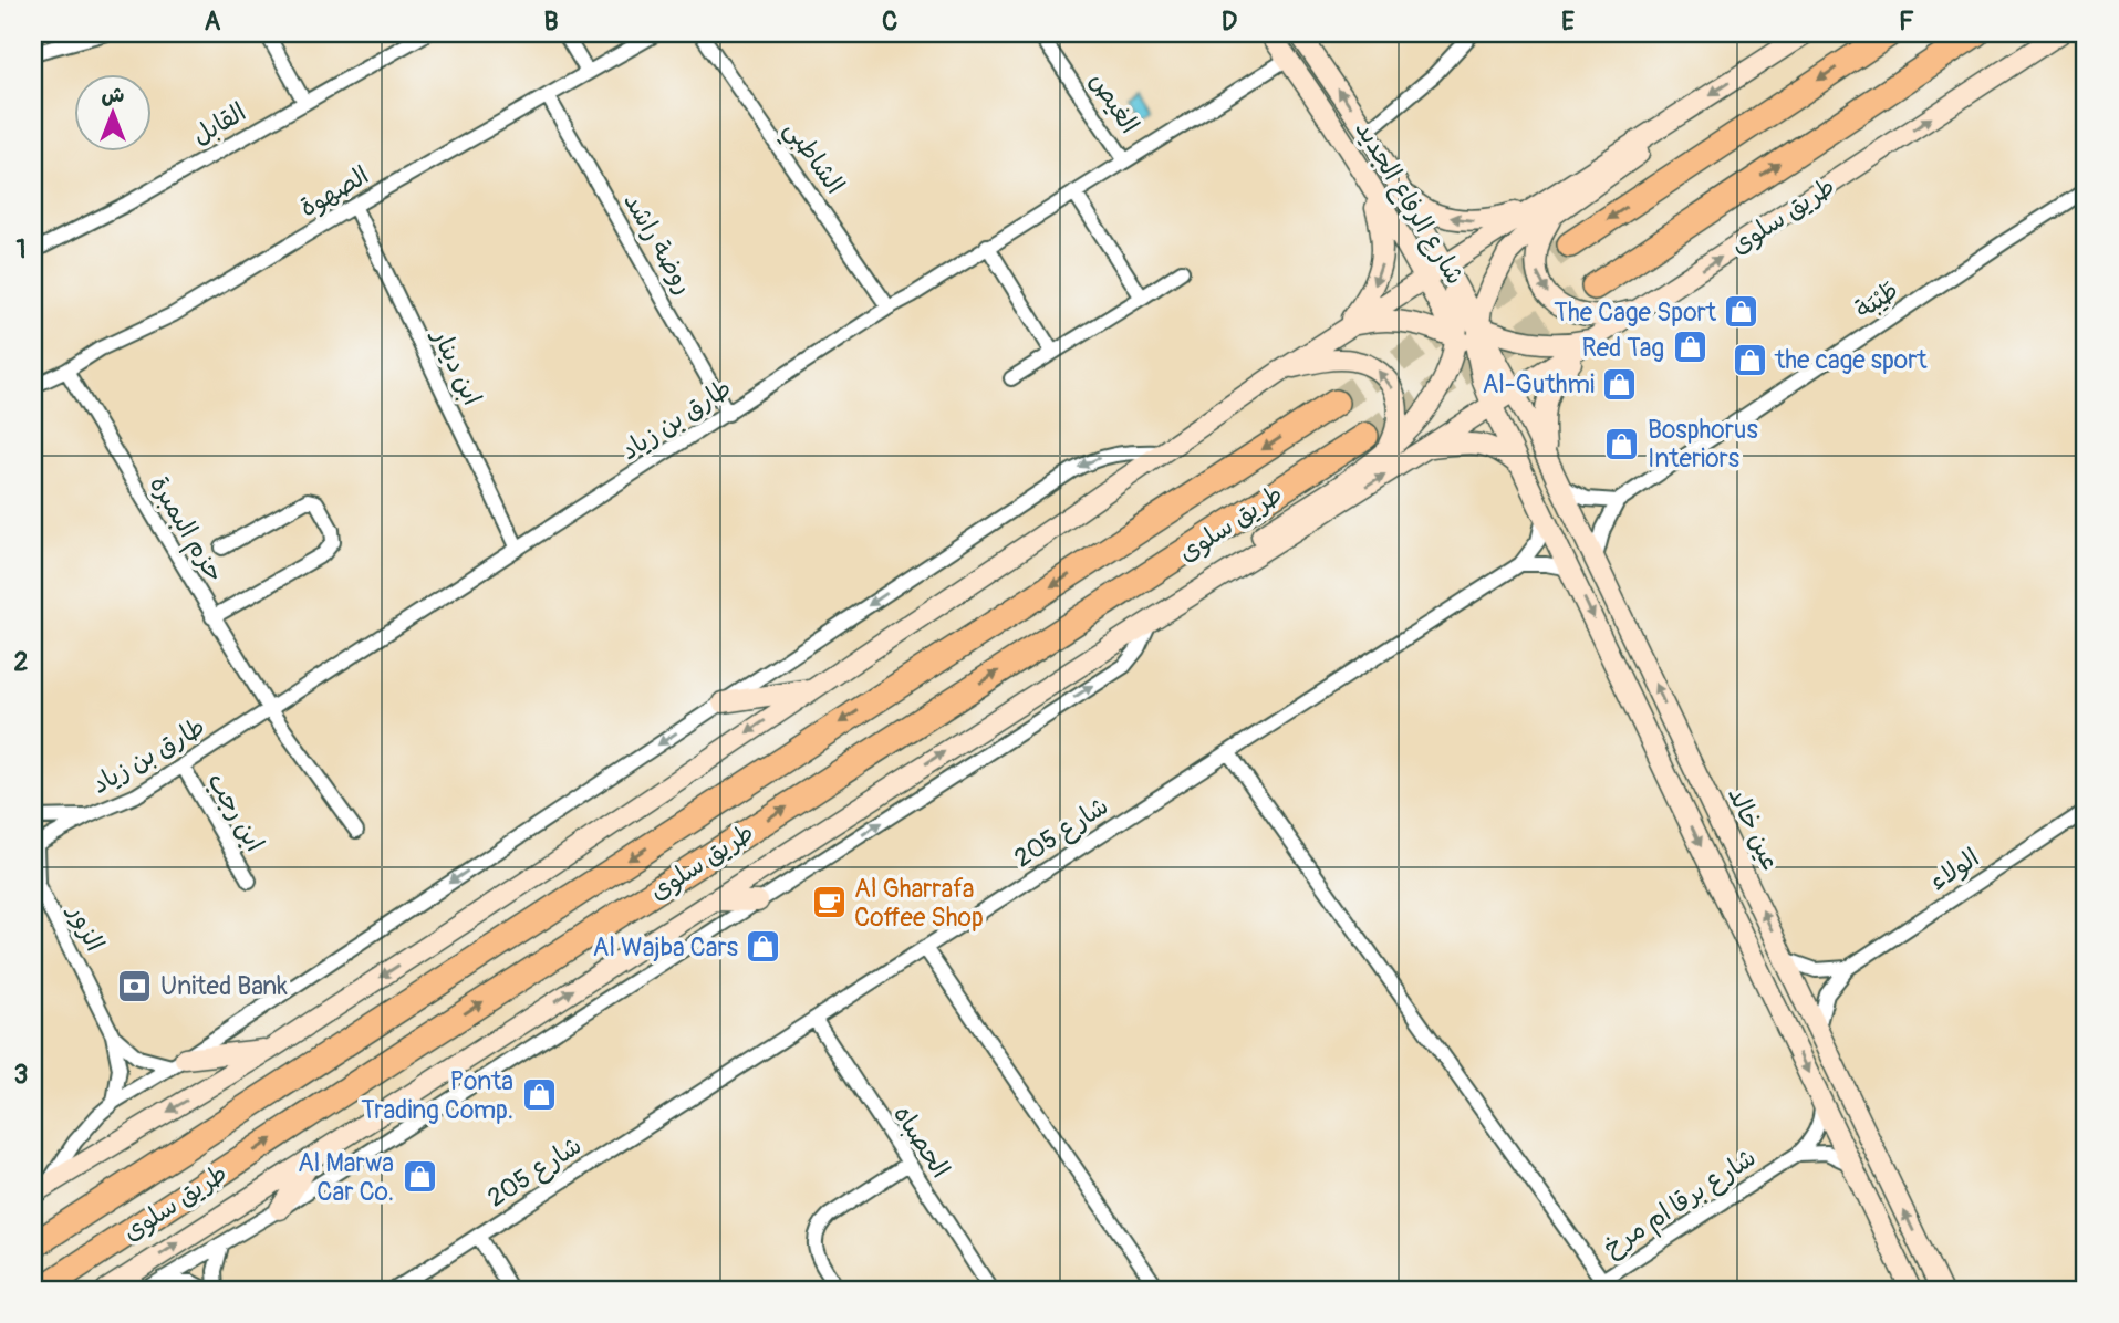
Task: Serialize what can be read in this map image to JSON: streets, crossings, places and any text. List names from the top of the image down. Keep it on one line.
{"streets":{"highway":["طريق سلوى"],"main road":["شارع الرفاع الجديد","عين خالد"],"street":["الغيص","القابل","الشاطبي","الصهوة","روضة راشد","طَيْبَة","ابن دينار","طارق بن زياد","حزم البمبرة","ابن رجب","شارع 205","الولاء","الزور","الحصباه","شارع برقا ام مرخ"]},"crossings":[["الغيص","طارق بن زياد"],["الشاطبي","طارق بن زياد"],["الصهوة","روضة راشد"],["الصهوة","ابن دينار"],["الصهوة","حزم البمبرة"],["شارع الرفاع الجديد","طريق سلوى"],["شارع الرفاع الجديد","طارق بن زياد"],["شارع الرفاع الجديد","عين خالد"],["طريق سلوى","عين خالد"],["روضة راشد","طارق بن زياد"],["ابن دينار","طارق بن زياد"],["طارق بن زياد","حزم البمبرة"],["طارق بن زياد","ابن رجب"],["طارق بن زياد","الزور"],["عين خالد","الولاء"],["شارع 205","الحصباه"]],"places":{"shop":["The Cage Sport","Red Tag","the cage sport","Al-Guthmi","Bosphorus Interiors","Al Wajba Cars","Ponta Trading Comp.","Al Marwa Car Co."],"cafe":["Al Gharrafa Coffee Shop"],"bank":["United Bank"]},"north":"top","grid":{"columns":["A","B","C","D","E","F"],"rows":["1","2","3"]}}
